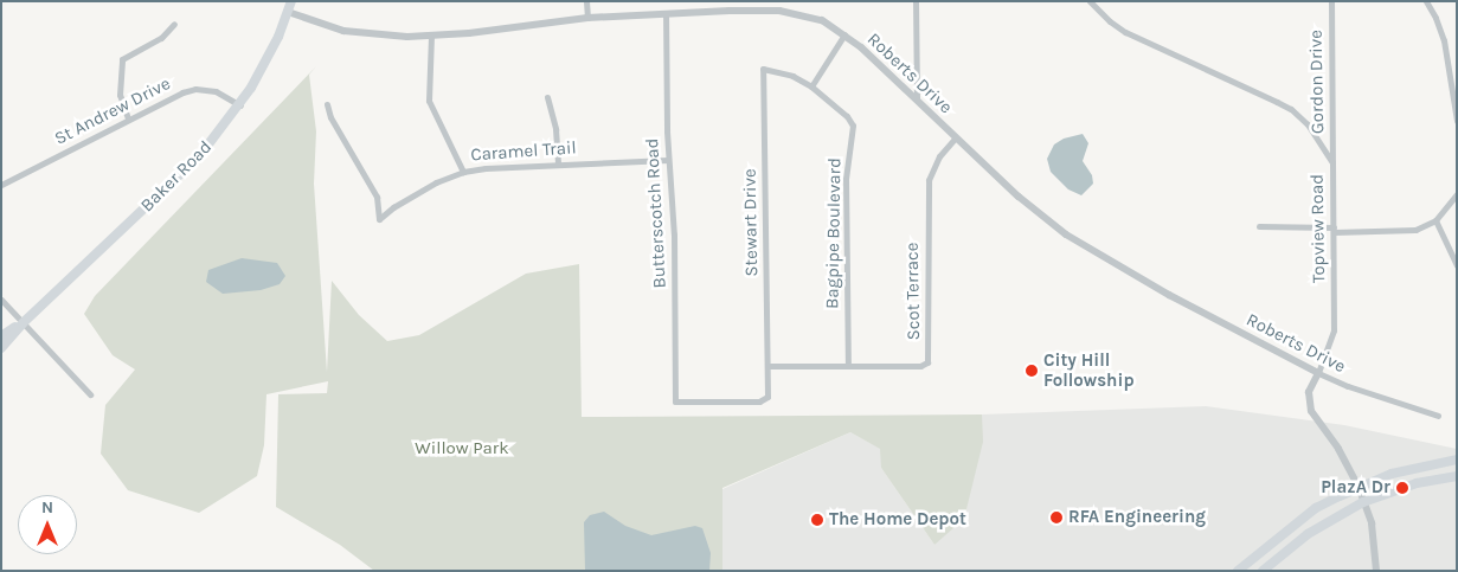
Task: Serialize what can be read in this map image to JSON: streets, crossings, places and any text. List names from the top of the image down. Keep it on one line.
{"streets":{"main road":["Baker Road"],"street":["Roberts Drive","Gordon Drive","St Andrew Drive","Caramel Trail","Butterscotch Road","Stewart Drive","Topview Road","Bagpipe Boulevard","Scot Terrace"]},"crossings":[["Roberts Drive","Baker Road"],["Roberts Drive","Butterscotch Road"],["Roberts Drive","Topview Road"],["Roberts Drive","Scot Terrace"],["Gordon Drive","Topview Road"],["St Andrew Drive","Baker Road"],["Caramel Trail","Butterscotch Road"],["Butterscotch Road","Stewart Drive"],["Stewart Drive","Bagpipe Boulevard"],["Stewart Drive","Scot Terrace"],["Bagpipe Boulevard","Scot Terrace"]],"parks":["Willow Park"],"places":["City Hill Followship","PlazA Dr","RFA Engineering","The Home Depot"],"north":"top"}
